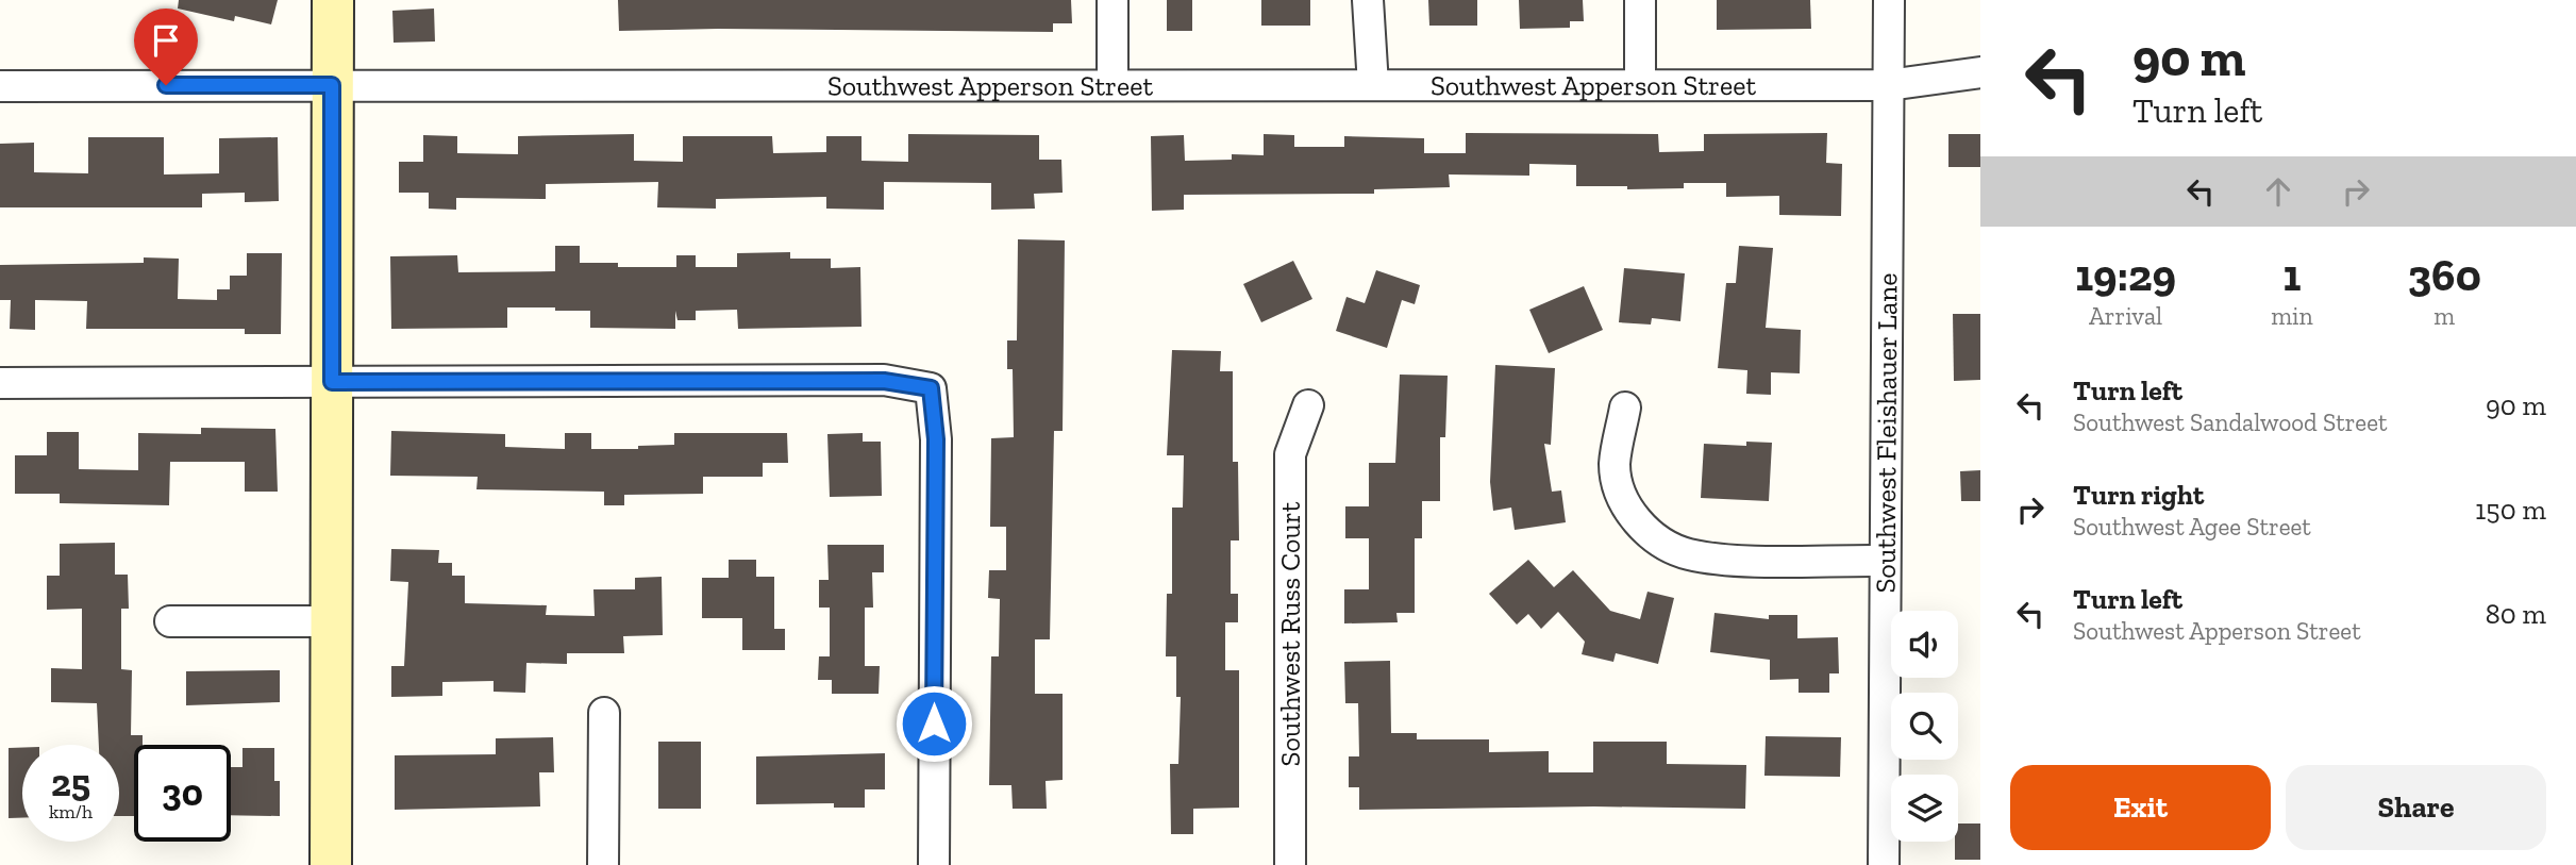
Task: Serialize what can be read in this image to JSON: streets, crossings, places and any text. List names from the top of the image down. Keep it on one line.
{"streets":{"street":["Southwest Apperson Street","Southwest Fleishauer Lane","Southwest Russ Court"]},"crossings":[["Southwest Apperson Street","Southwest Fleishauer Lane"]],"page":{"turn":["90 m","Turn left"],"eta":["19:29","Arrival","1","min","360","m"],"list":[{"name":"Turn left","note":"Southwest Sandalwood Street","value":"90 m"},{"name":"Turn right","note":"Southwest Agee Street","value":"150 m"},{"name":"Turn left","note":"Southwest Apperson Street","value":"80 m"}],"speed":"25 km/h","limit":"30","buttons":["Exit","Share"]}}
